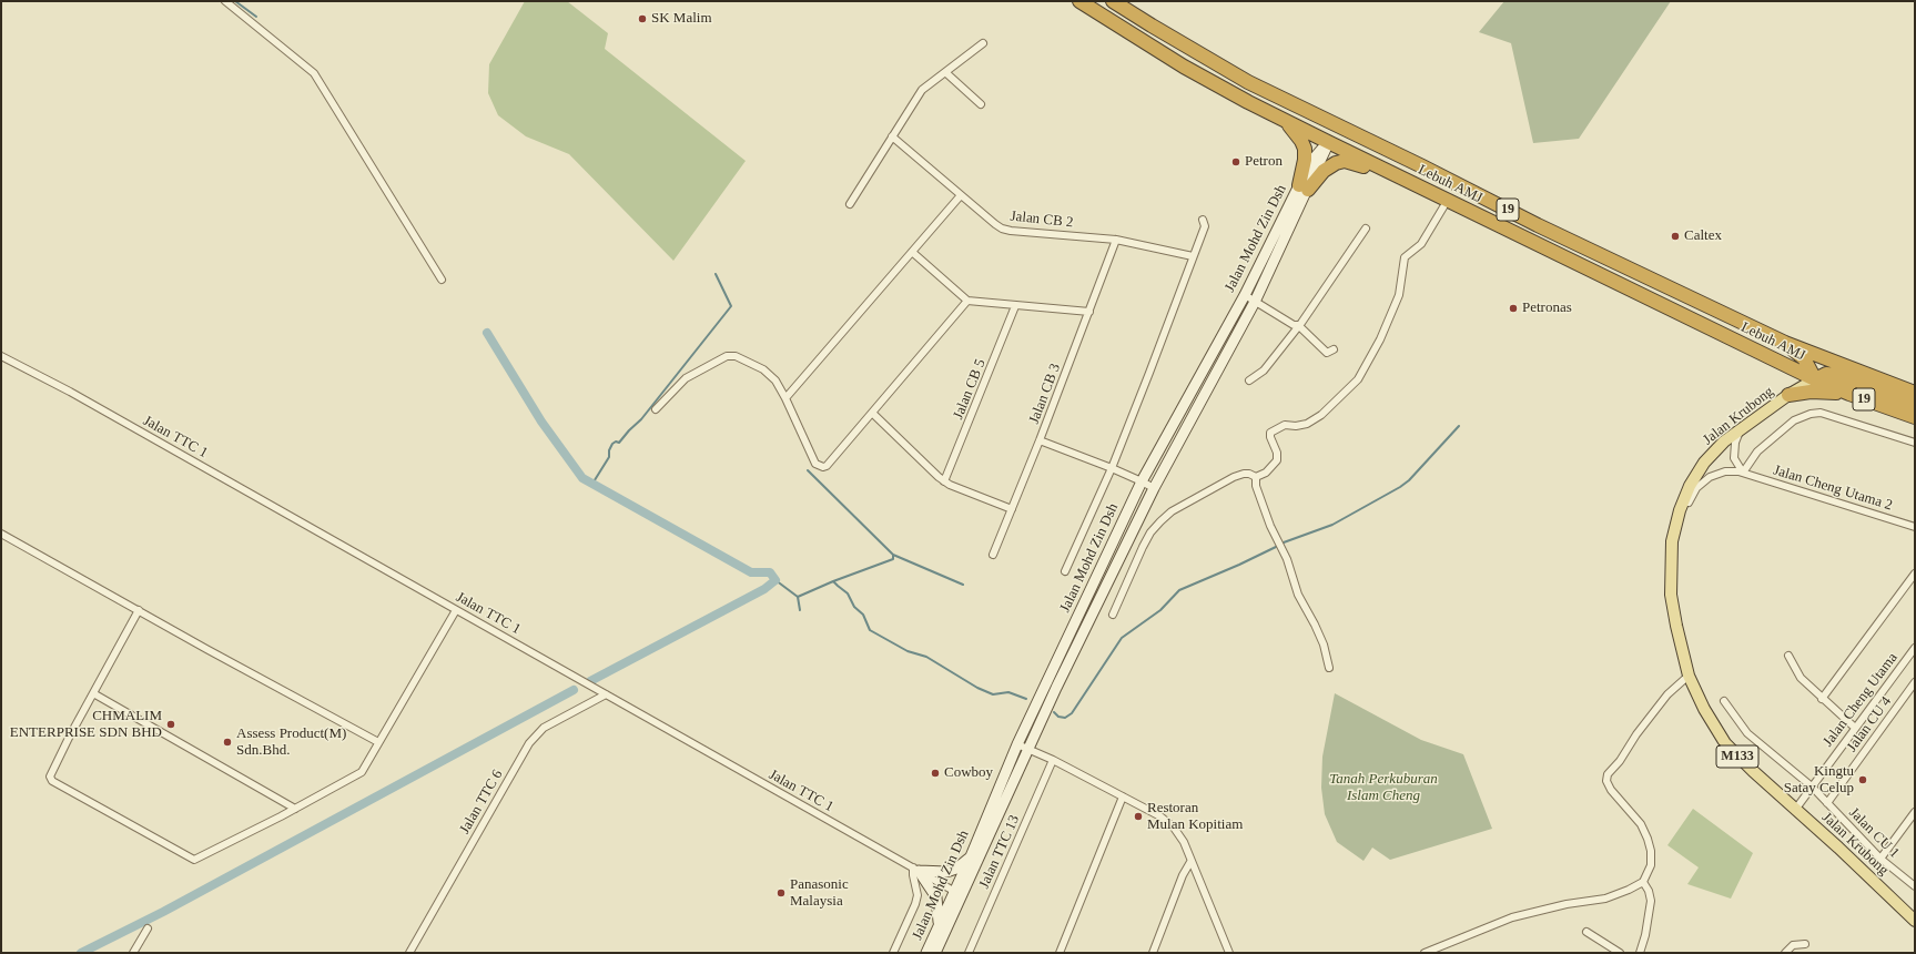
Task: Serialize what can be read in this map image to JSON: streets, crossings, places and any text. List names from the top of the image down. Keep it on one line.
{"streets":{"highway":["Lebuh AMJ","19"],"main road":["Jalan Mohd Zin Dsh","Jalan Krubong","M133"],"street":["Jalan CB 2","Jalan CB 5","Jalan CB 3","Jalan TTC 1","Jalan Cheng Utama 2","Jalan Cheng Utama","Jalan CU 4","Jalan TTC 6","Jalan CU 1","Jalan TTC 13"]},"crossings":[["Lebuh AMJ","Jalan Krubong"],["Jalan CB 2","Jalan CB 3"],["Jalan Mohd Zin Dsh","Jalan TTC 1"],["Jalan Krubong","Jalan Cheng Utama 2"],["Jalan Krubong","Jalan Cheng Utama"],["Jalan TTC 1","Jalan TTC 6"],["Jalan Cheng Utama","Jalan CU 1"],["Jalan CU 4","Jalan CU 1"]],"parks":["Tanah Perkuburan Islam Cheng"],"places":["SK Malim","Petron","Caltex","Petronas","CHMALIM ENTERPRISE SDN BHD","Assess Product(M) Sdn.Bhd.","Cowboy","Kingtu Satay Celup","Restoran Mulan Kopitiam","Panasonic Malaysia"]}
